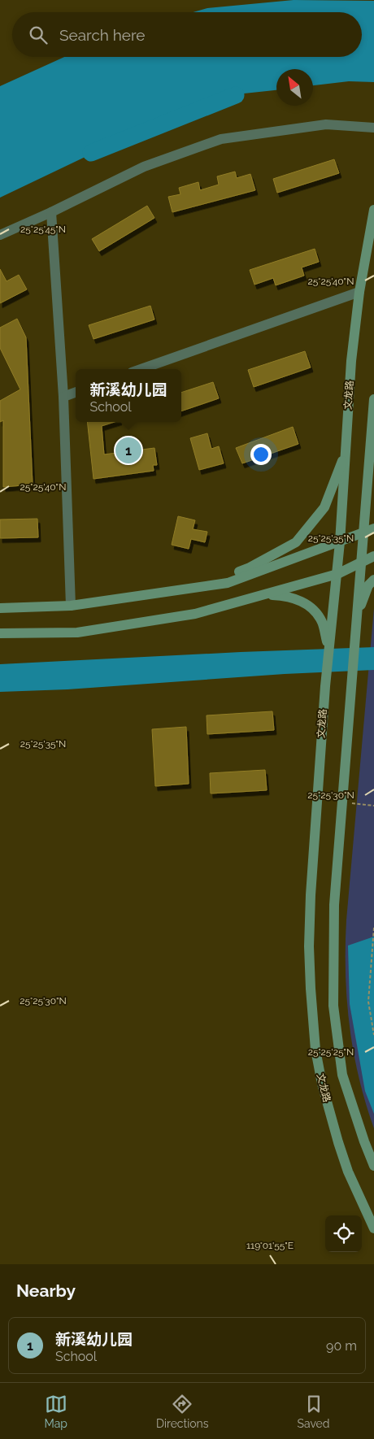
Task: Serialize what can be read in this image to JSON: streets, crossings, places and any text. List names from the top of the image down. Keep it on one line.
{"streets":{"main road":["文龙路"]},"north":"top left","page":{"search":"Search here","popup":["新溪幼儿园","School"],"pins":"1","heading":"Nearby","list":[{"mark":"1","name":"新溪幼儿园","note":"School","value":"90 m"}],"nav":["Map","Directions","Saved"]},"coordinates":["25°25'45\"N","25°25'40\"N","25°25'35\"N","25°25'30\"N","25°25'25\"N","119°01'55\"E"]}
